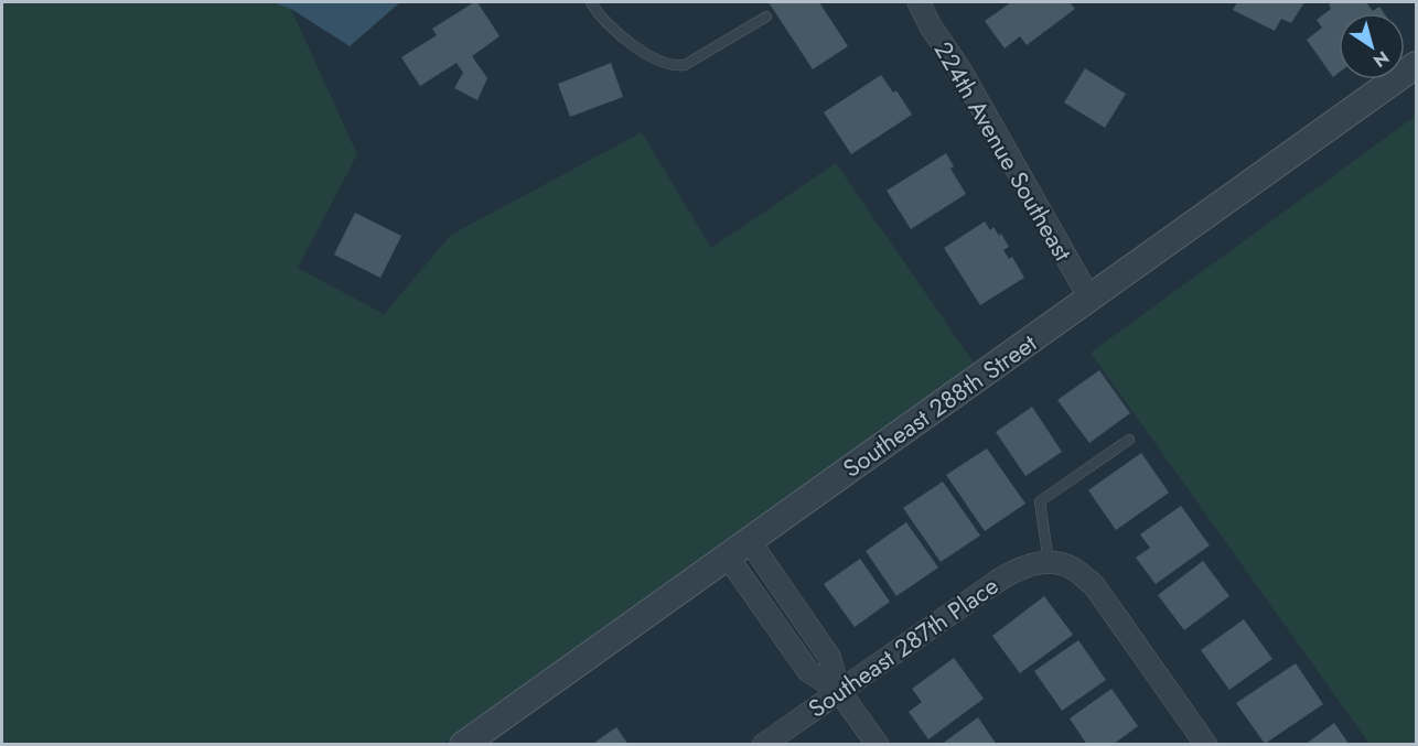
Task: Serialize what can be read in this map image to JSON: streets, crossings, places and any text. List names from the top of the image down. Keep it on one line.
{"streets":{"street":["224th Avenue Southeast","Southeast 288th Street","Southeast 287th Place"]},"crossings":[["224th Avenue Southeast","Southeast 288th Street"]],"north":"bottom right"}
